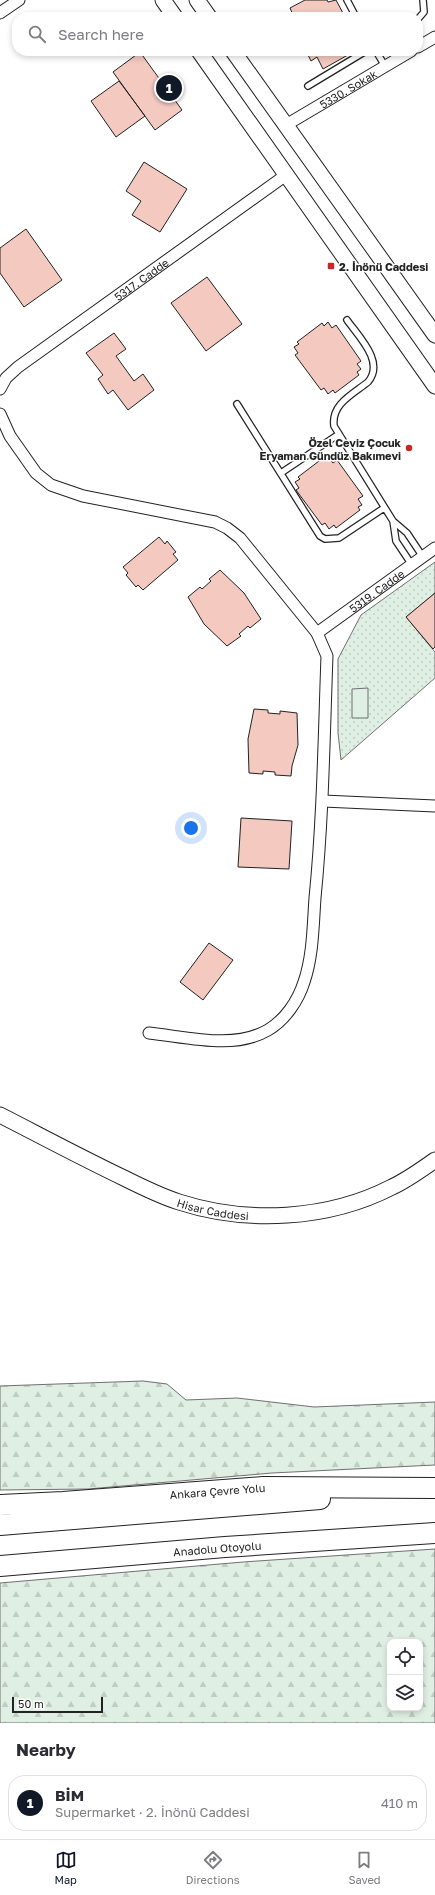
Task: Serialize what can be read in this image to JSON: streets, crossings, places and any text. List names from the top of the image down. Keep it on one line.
{"streets":{"highway":["Ankara Çevre Yolu","Anadolu Otoyolu"],"main road":["Hisar Caddesi"],"street":["5330. Sokak","5317. Cadde","5319. Cadde"]},"places":{"transit":["2. İnönü Caddesi"],"other":["Özel Ceviz Çocuk Eryaman Gündüz Bakımevi"]},"scale_bar":"50 m","page":{"search":"Search here","pins":"1","scale":"50 m","heading":"Nearby","list":[{"mark":"1","name":"BİM","note":"Supermarket · 2. İnönü Caddesi","value":"410 m"}],"nav":["Map","Directions","Saved"]}}
